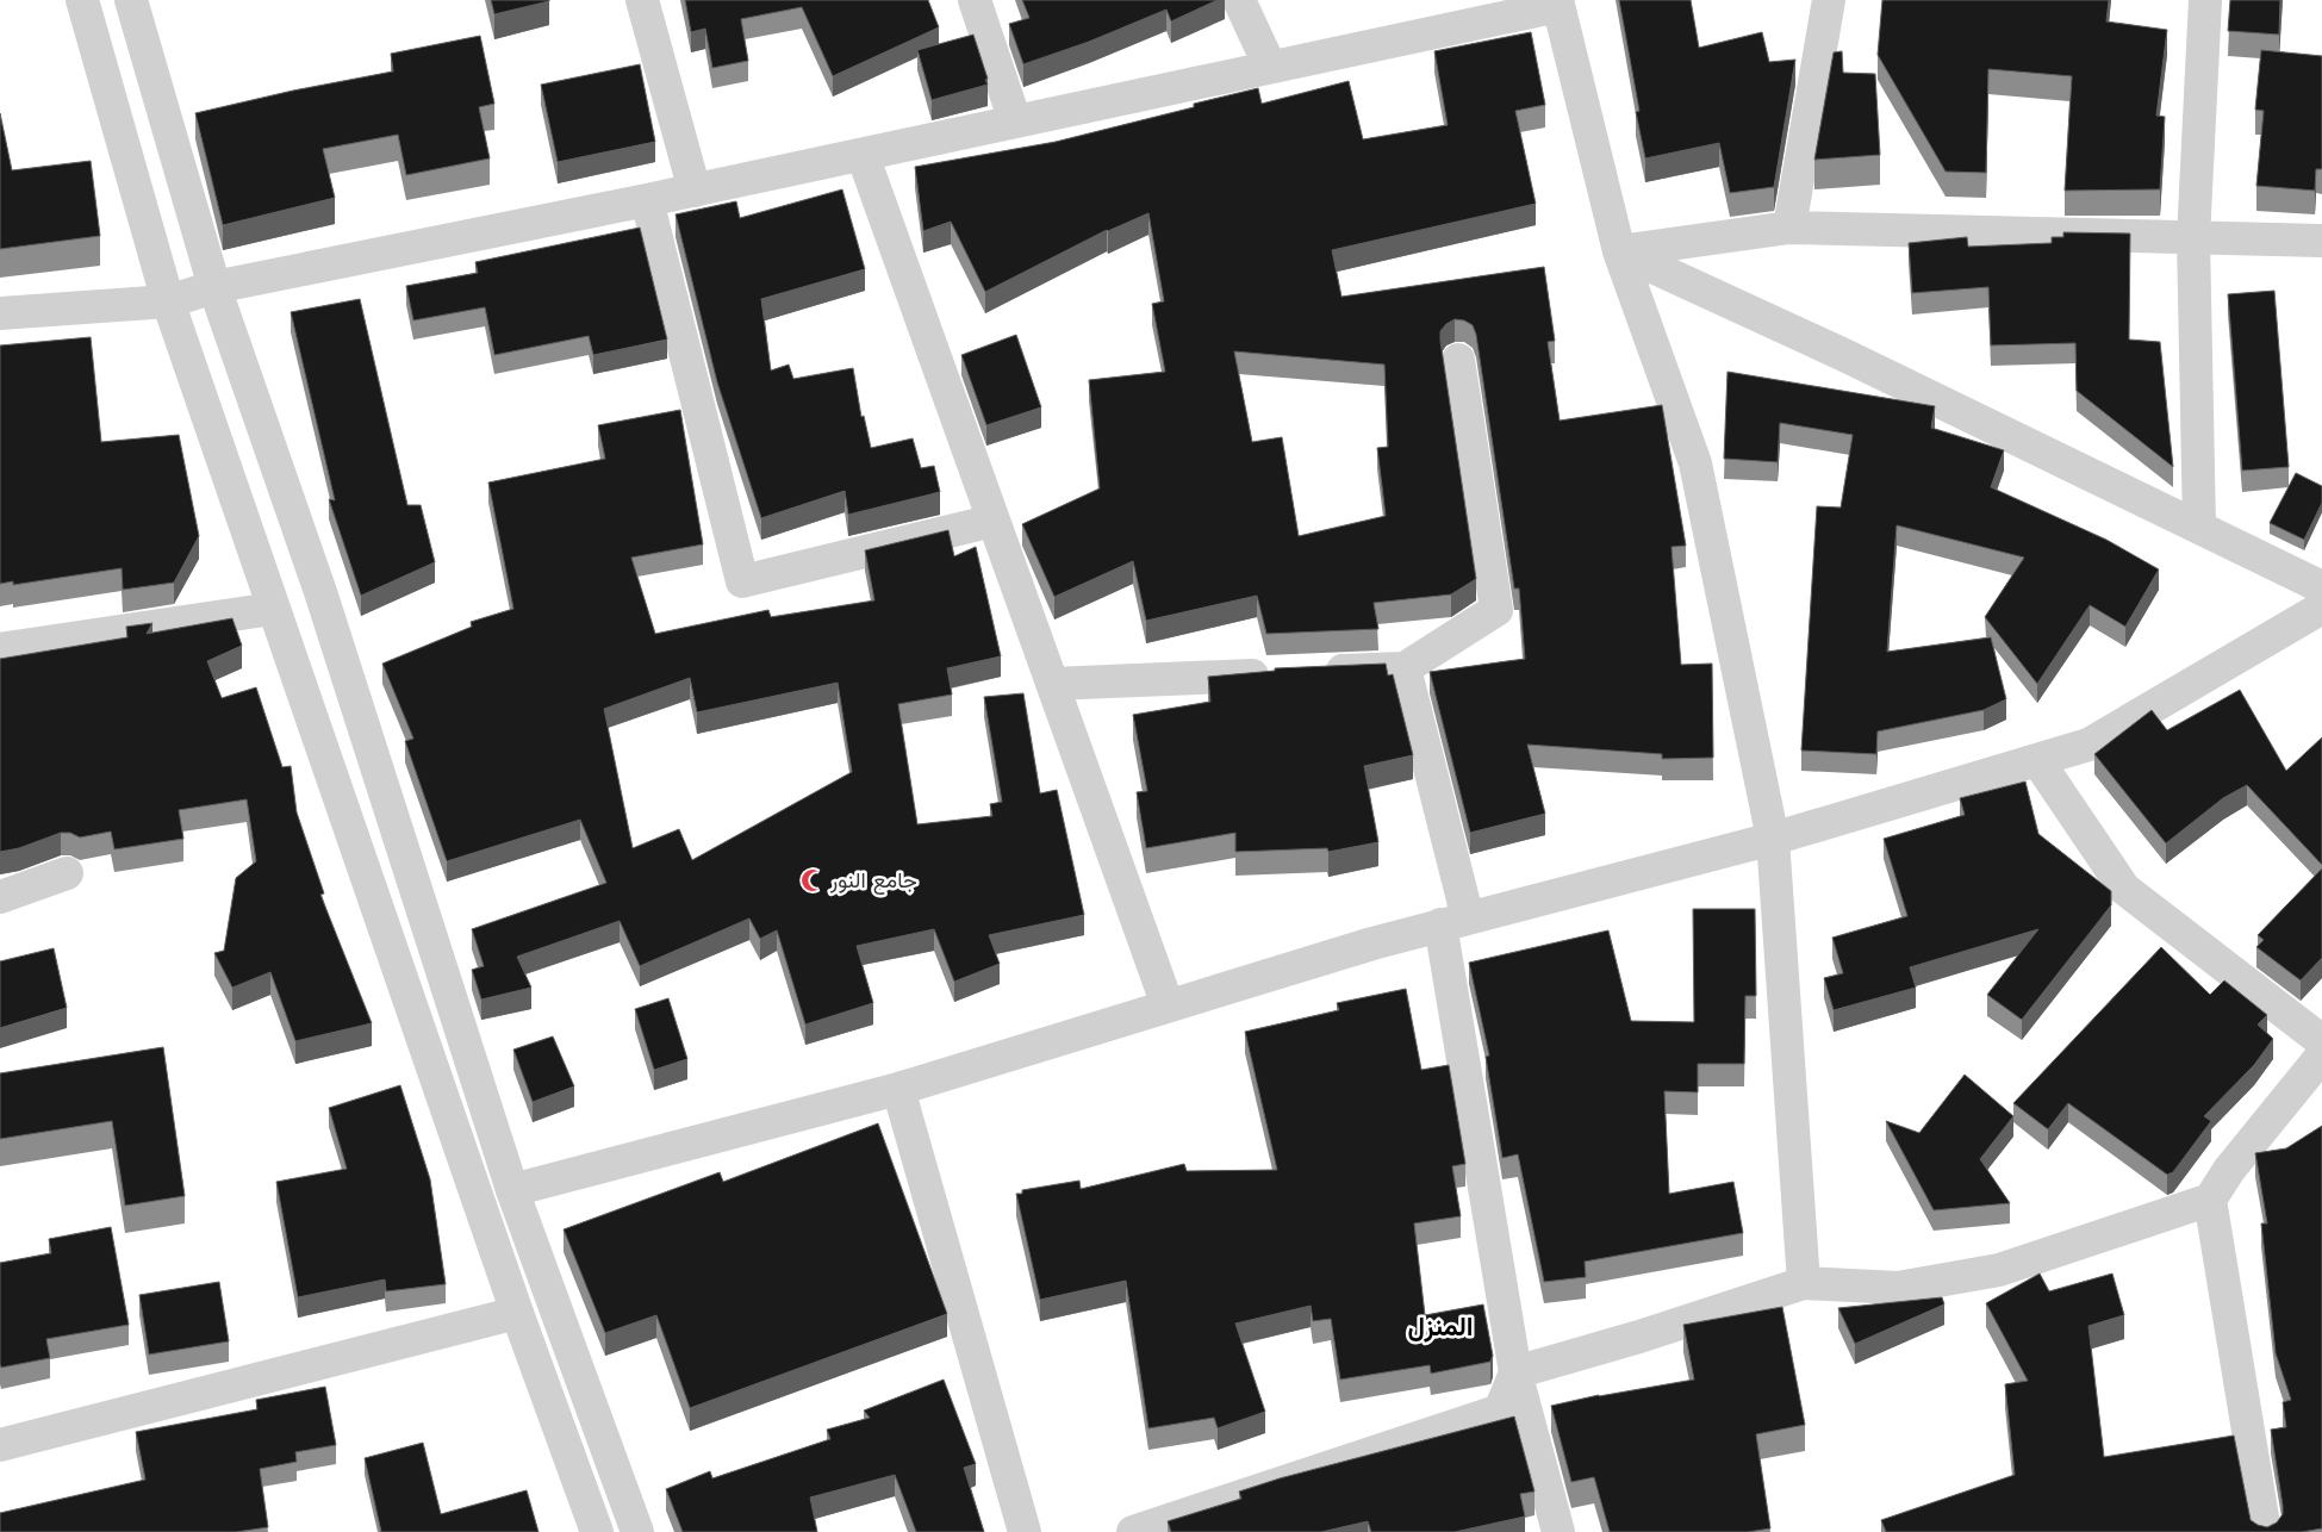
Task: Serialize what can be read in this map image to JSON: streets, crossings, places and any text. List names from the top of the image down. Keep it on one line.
{"districts":["المنزل"],"places":{"mosque":["جامع النور"]}}
